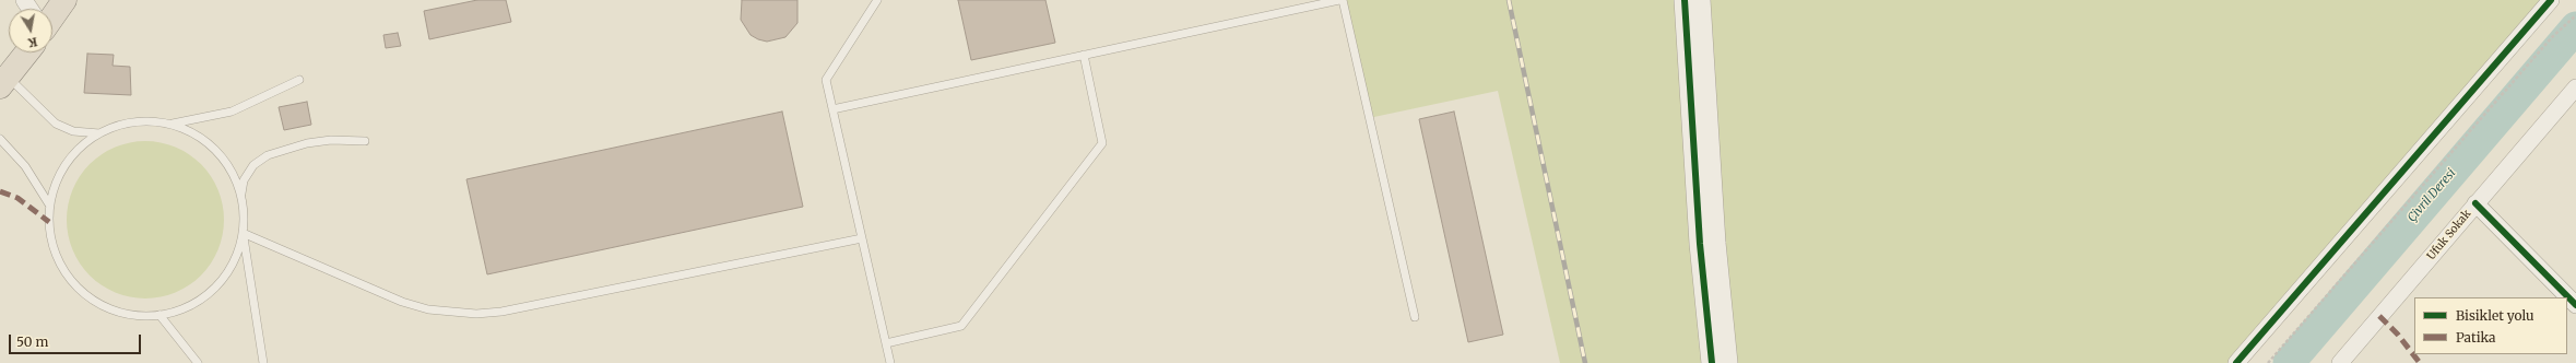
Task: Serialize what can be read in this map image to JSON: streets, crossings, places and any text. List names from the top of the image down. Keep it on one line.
{"streets":{"street":["Ufuk Sokak"]},"water":["Çivril Deresi"],"legend":["Bisiklet yolu","Patika"],"scale_bar":"50 m","north":"bottom"}
